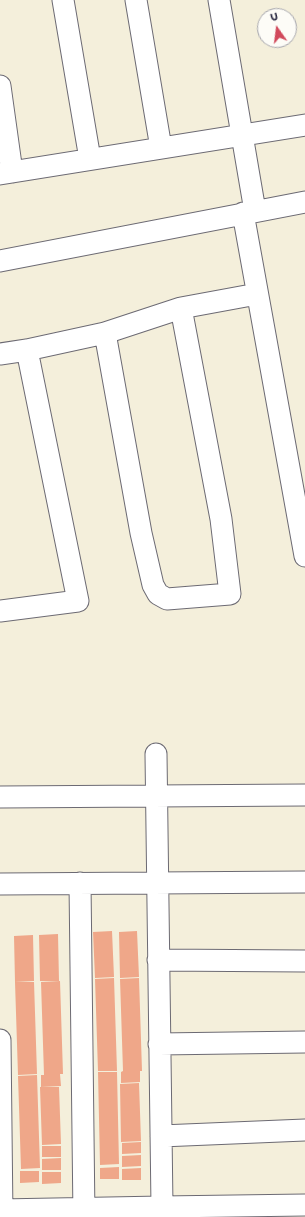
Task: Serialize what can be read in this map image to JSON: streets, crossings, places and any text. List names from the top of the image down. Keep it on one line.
{"north":"top"}
